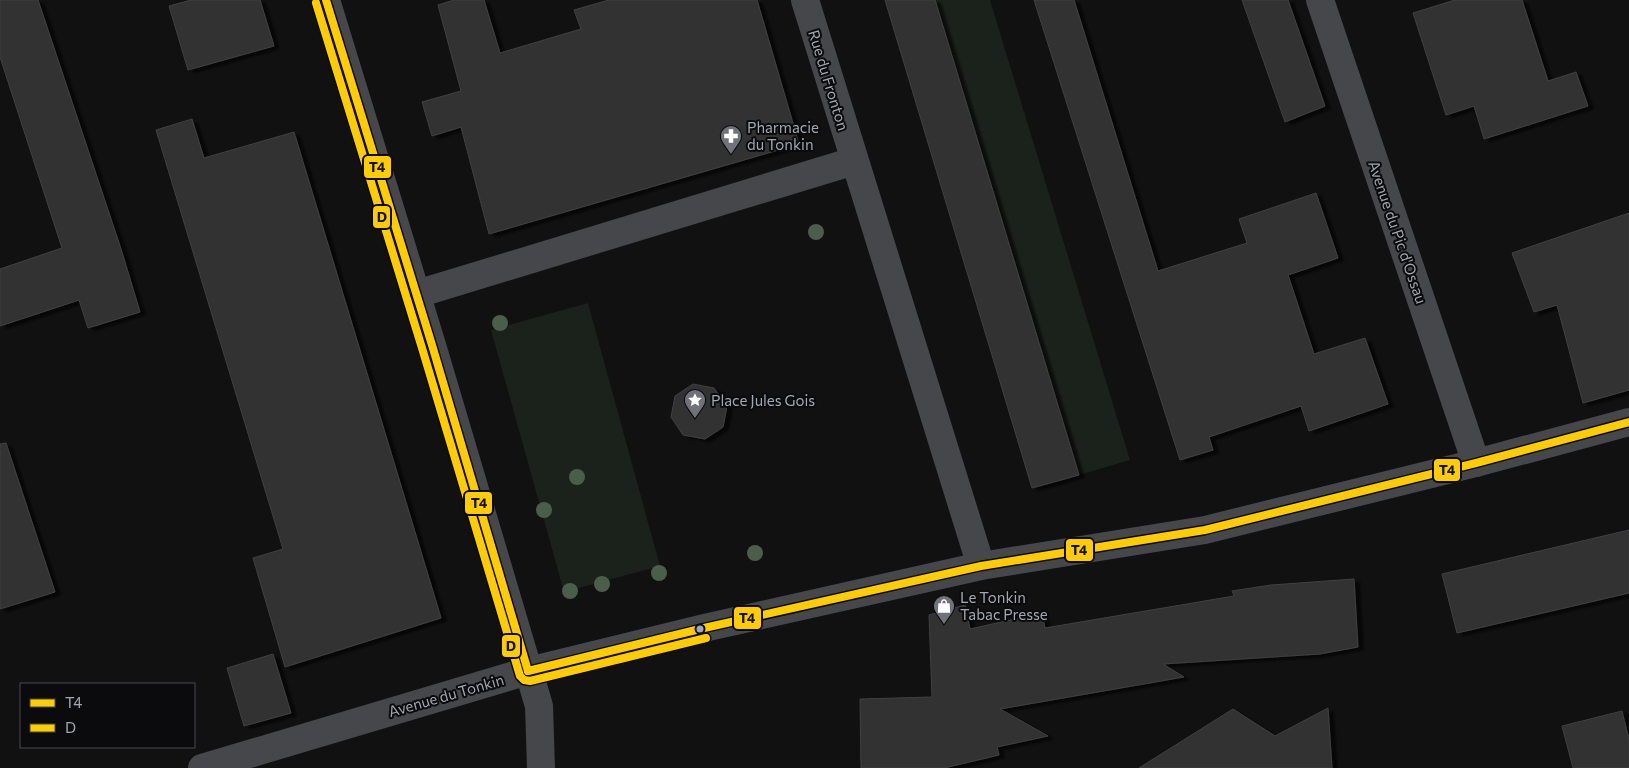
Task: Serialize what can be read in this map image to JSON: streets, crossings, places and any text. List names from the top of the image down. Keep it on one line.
{"streets":{"street":["Rue du Fronton","Avenue du Pic d'Ossau","Avenue du Tonkin"]},"crossings":[["Avenue du Pic d'Ossau","Avenue du Tonkin"]],"places":{"pharmacy":["Pharmacie du Tonkin"],"place":["Place Jules Gois"],"shop":["Le Tonkin Tabac Presse"]},"lines":["transit line T4","transit line D"],"legend":["T4","D"]}
